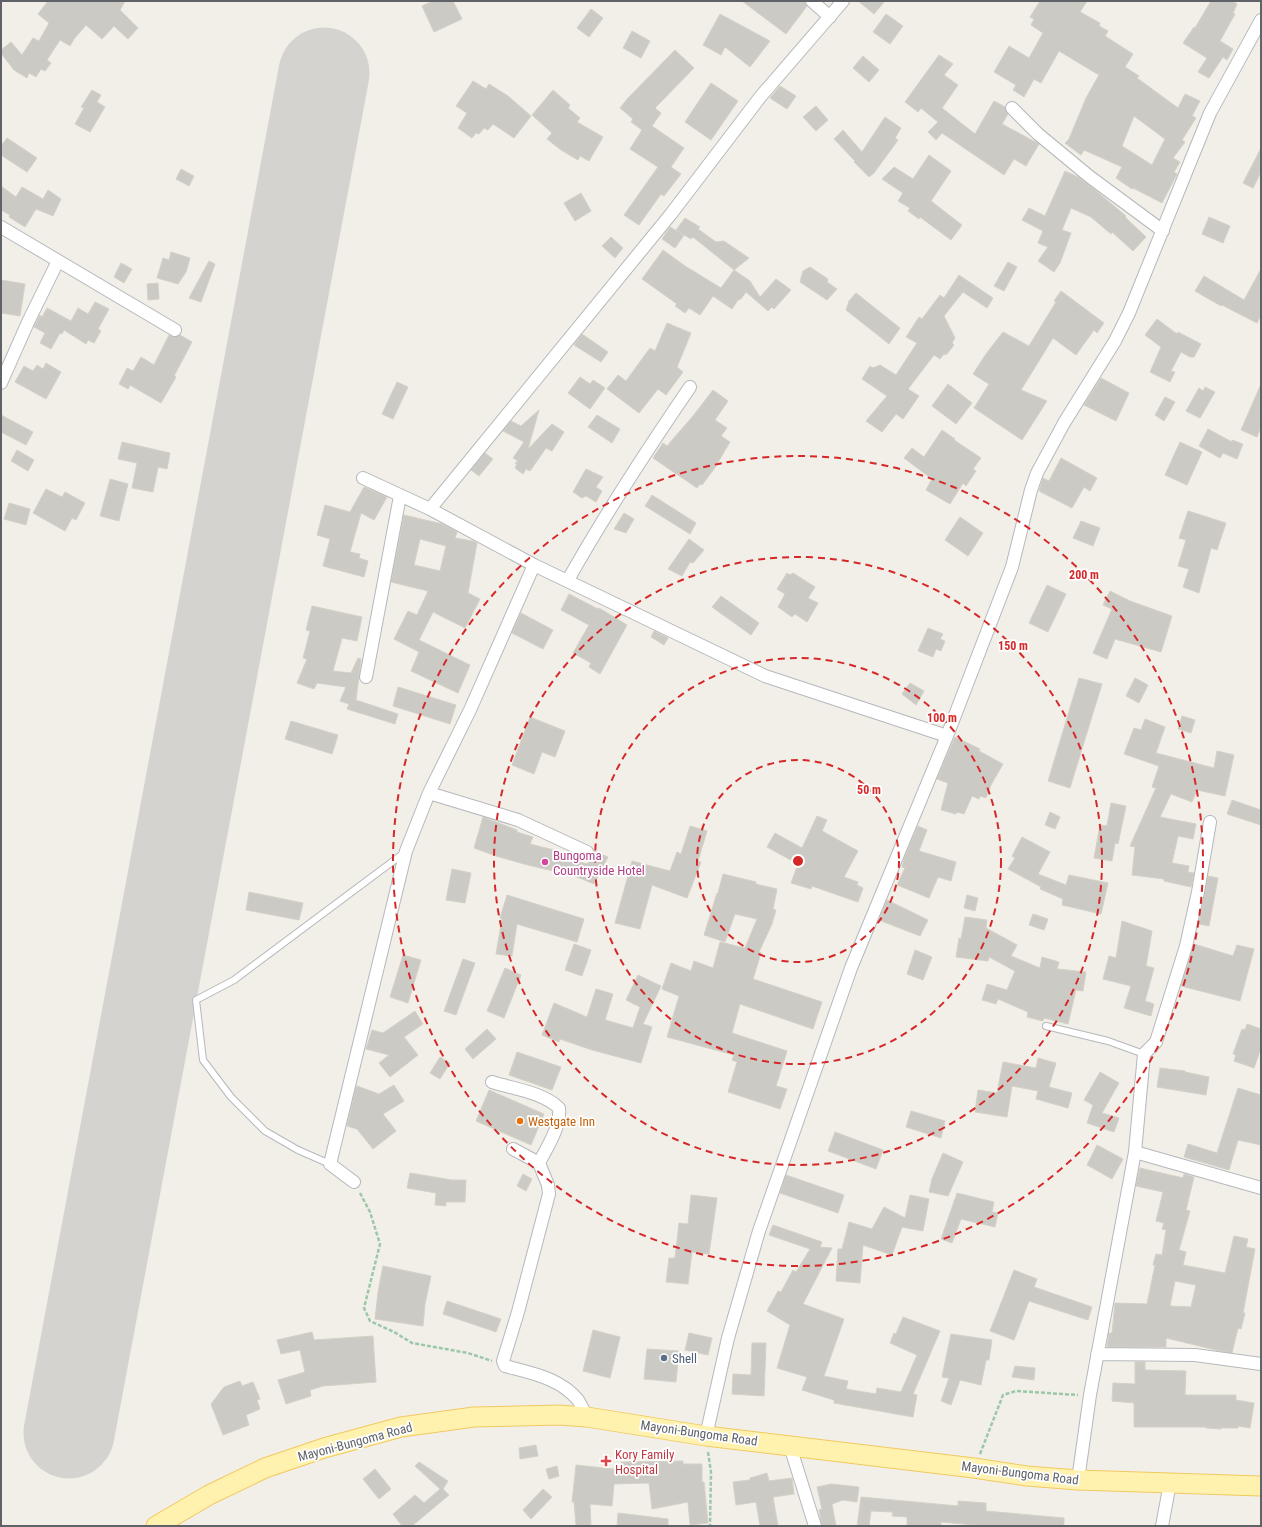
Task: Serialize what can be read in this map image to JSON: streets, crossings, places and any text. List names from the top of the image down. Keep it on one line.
{"streets":{"main road":["Mayoni-Bungoma Road"]},"places":{"other":["Bungoma Countryside Hotel","Westgate Inn","Shell"],"health":["Kory Family Hospital"]},"rings":["200 m","150 m","100 m","50 m"]}
